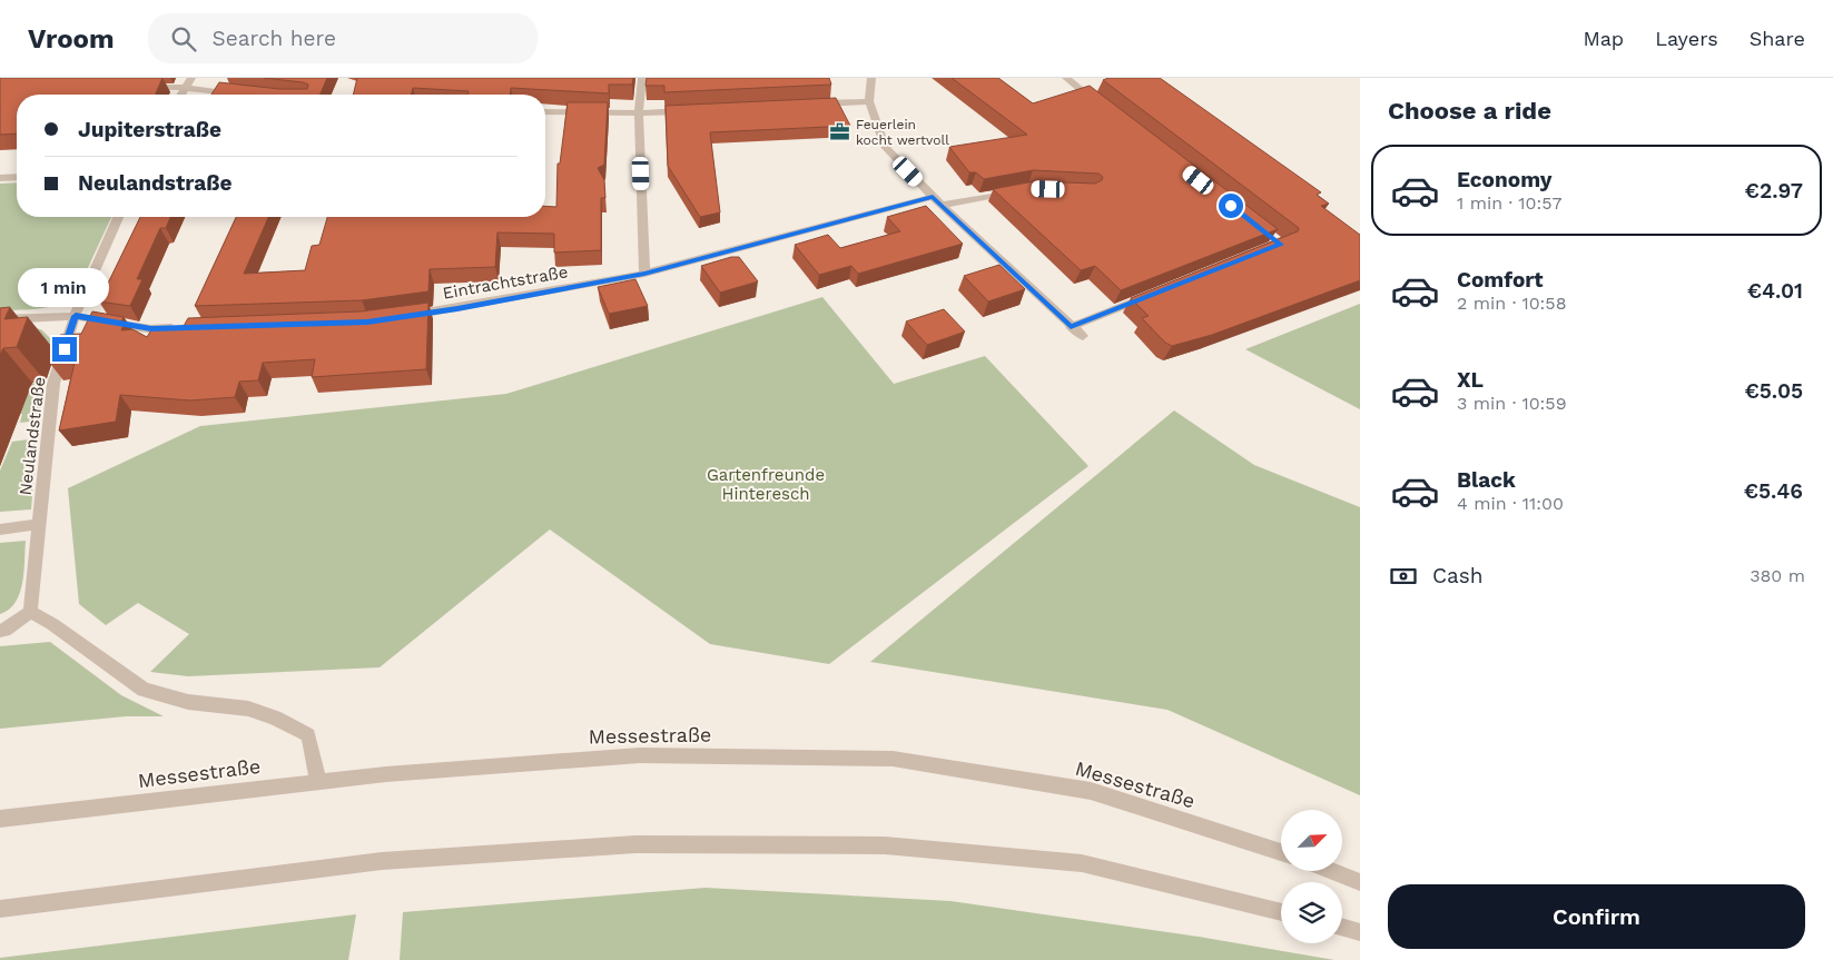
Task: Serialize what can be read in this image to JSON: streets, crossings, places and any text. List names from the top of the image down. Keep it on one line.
{"streets":{"street":["Eintrachtstraße","Neulandstraße","Messestraße"]},"parks":["Gartenfreunde Hinteresch"],"places":{"office":["Feuerlein kocht wertvoll"]},"north":"top right","page":{"header":"Vroom","search":"Search here","nav":["Map","Layers","Share"],"heading":"Choose a ride","banner":["Jupiterstraße","Neulandstraße"],"list":[{"name":"Economy","note":"1 min · 10:57","value":"€2.97"},{"name":"Comfort","note":"2 min · 10:58","value":"€4.01"},{"name":"XL","note":"3 min · 10:59","value":"€5.05"},{"name":"Black","note":"4 min · 11:00","value":"€5.46"}],"bubble":"1 min","pay":["Cash","380 m"],"buttons":"Confirm"}}
